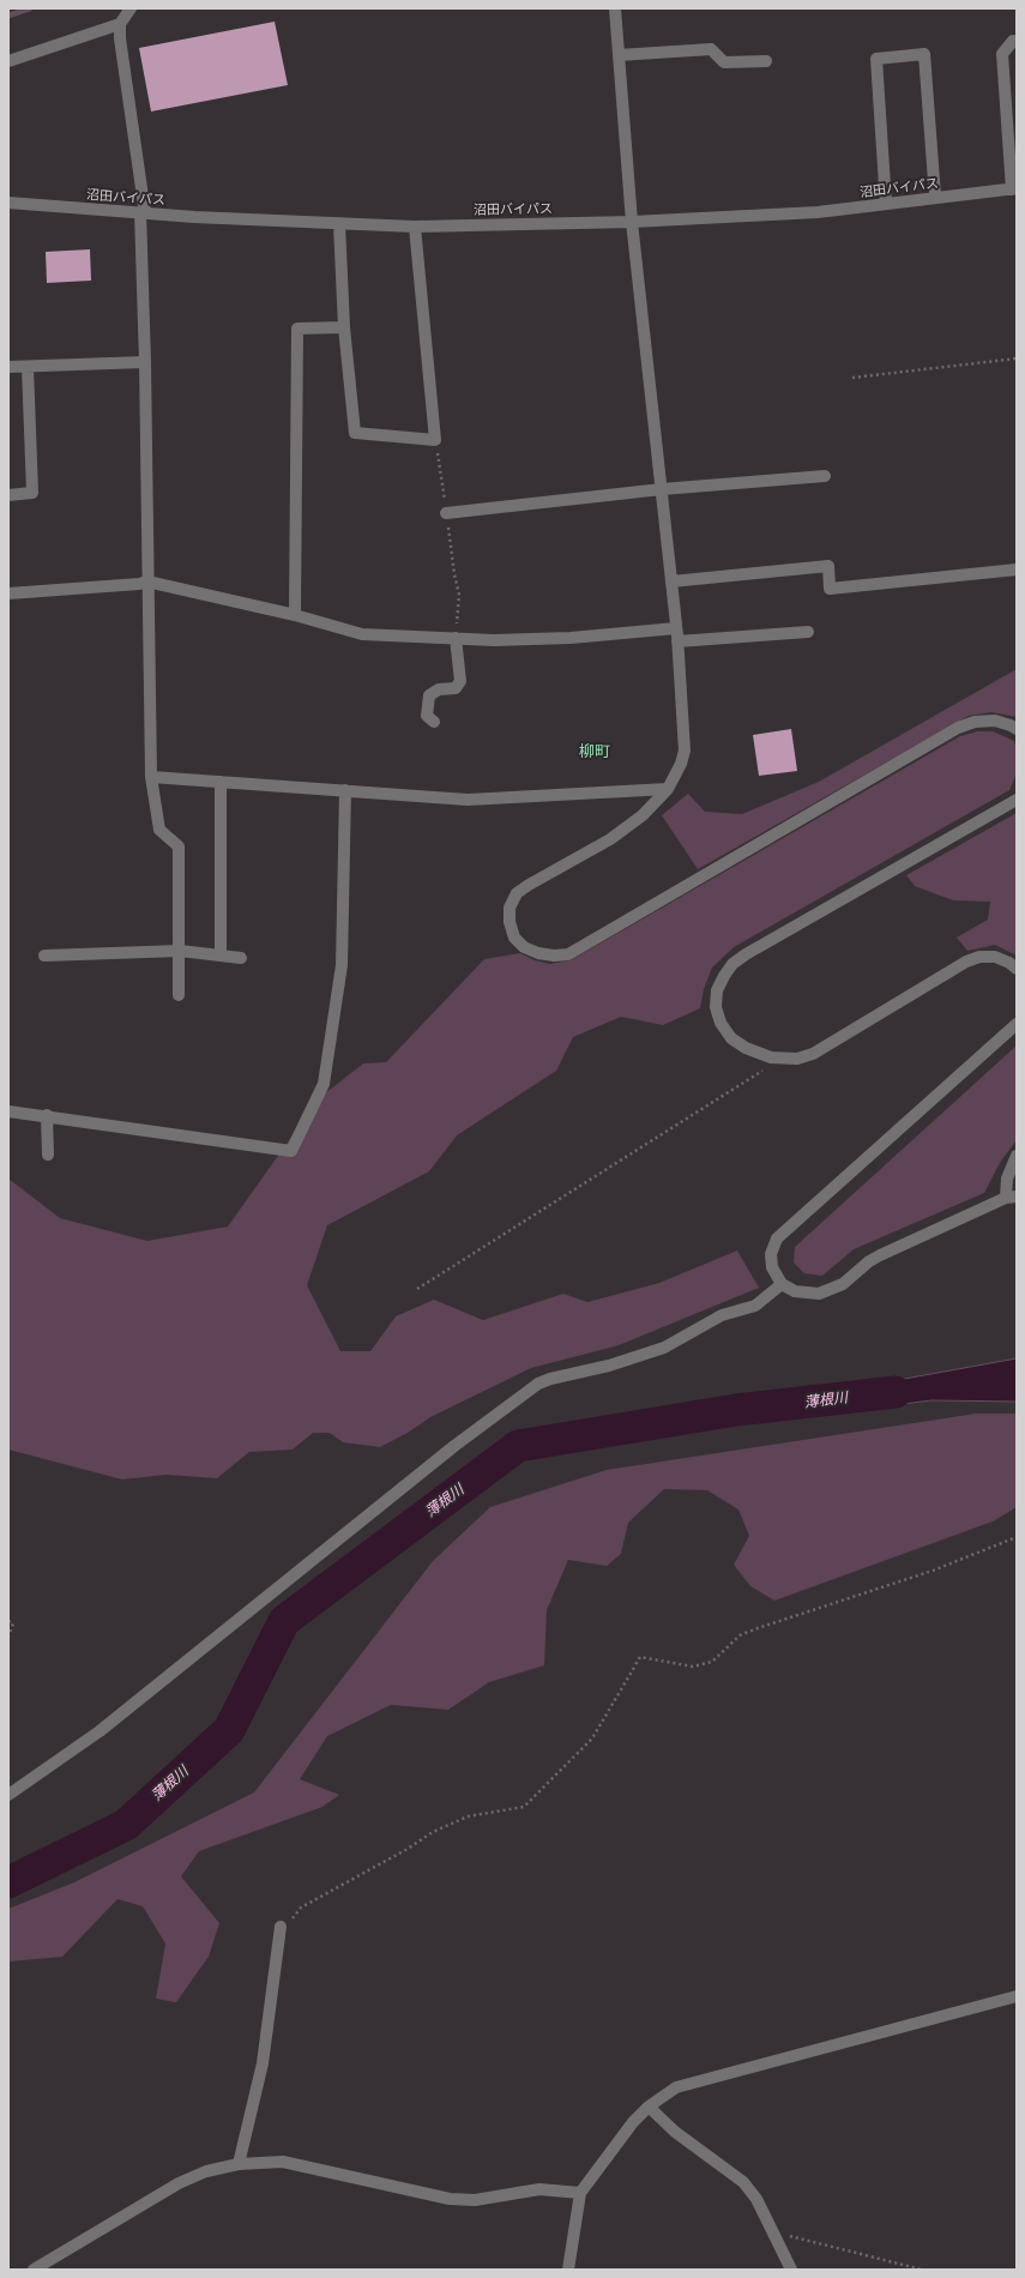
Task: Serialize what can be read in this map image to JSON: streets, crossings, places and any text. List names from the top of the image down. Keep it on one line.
{"streets":{"street":["沼田バイパス"]},"districts":["柳町"],"water":["薄根川"]}
